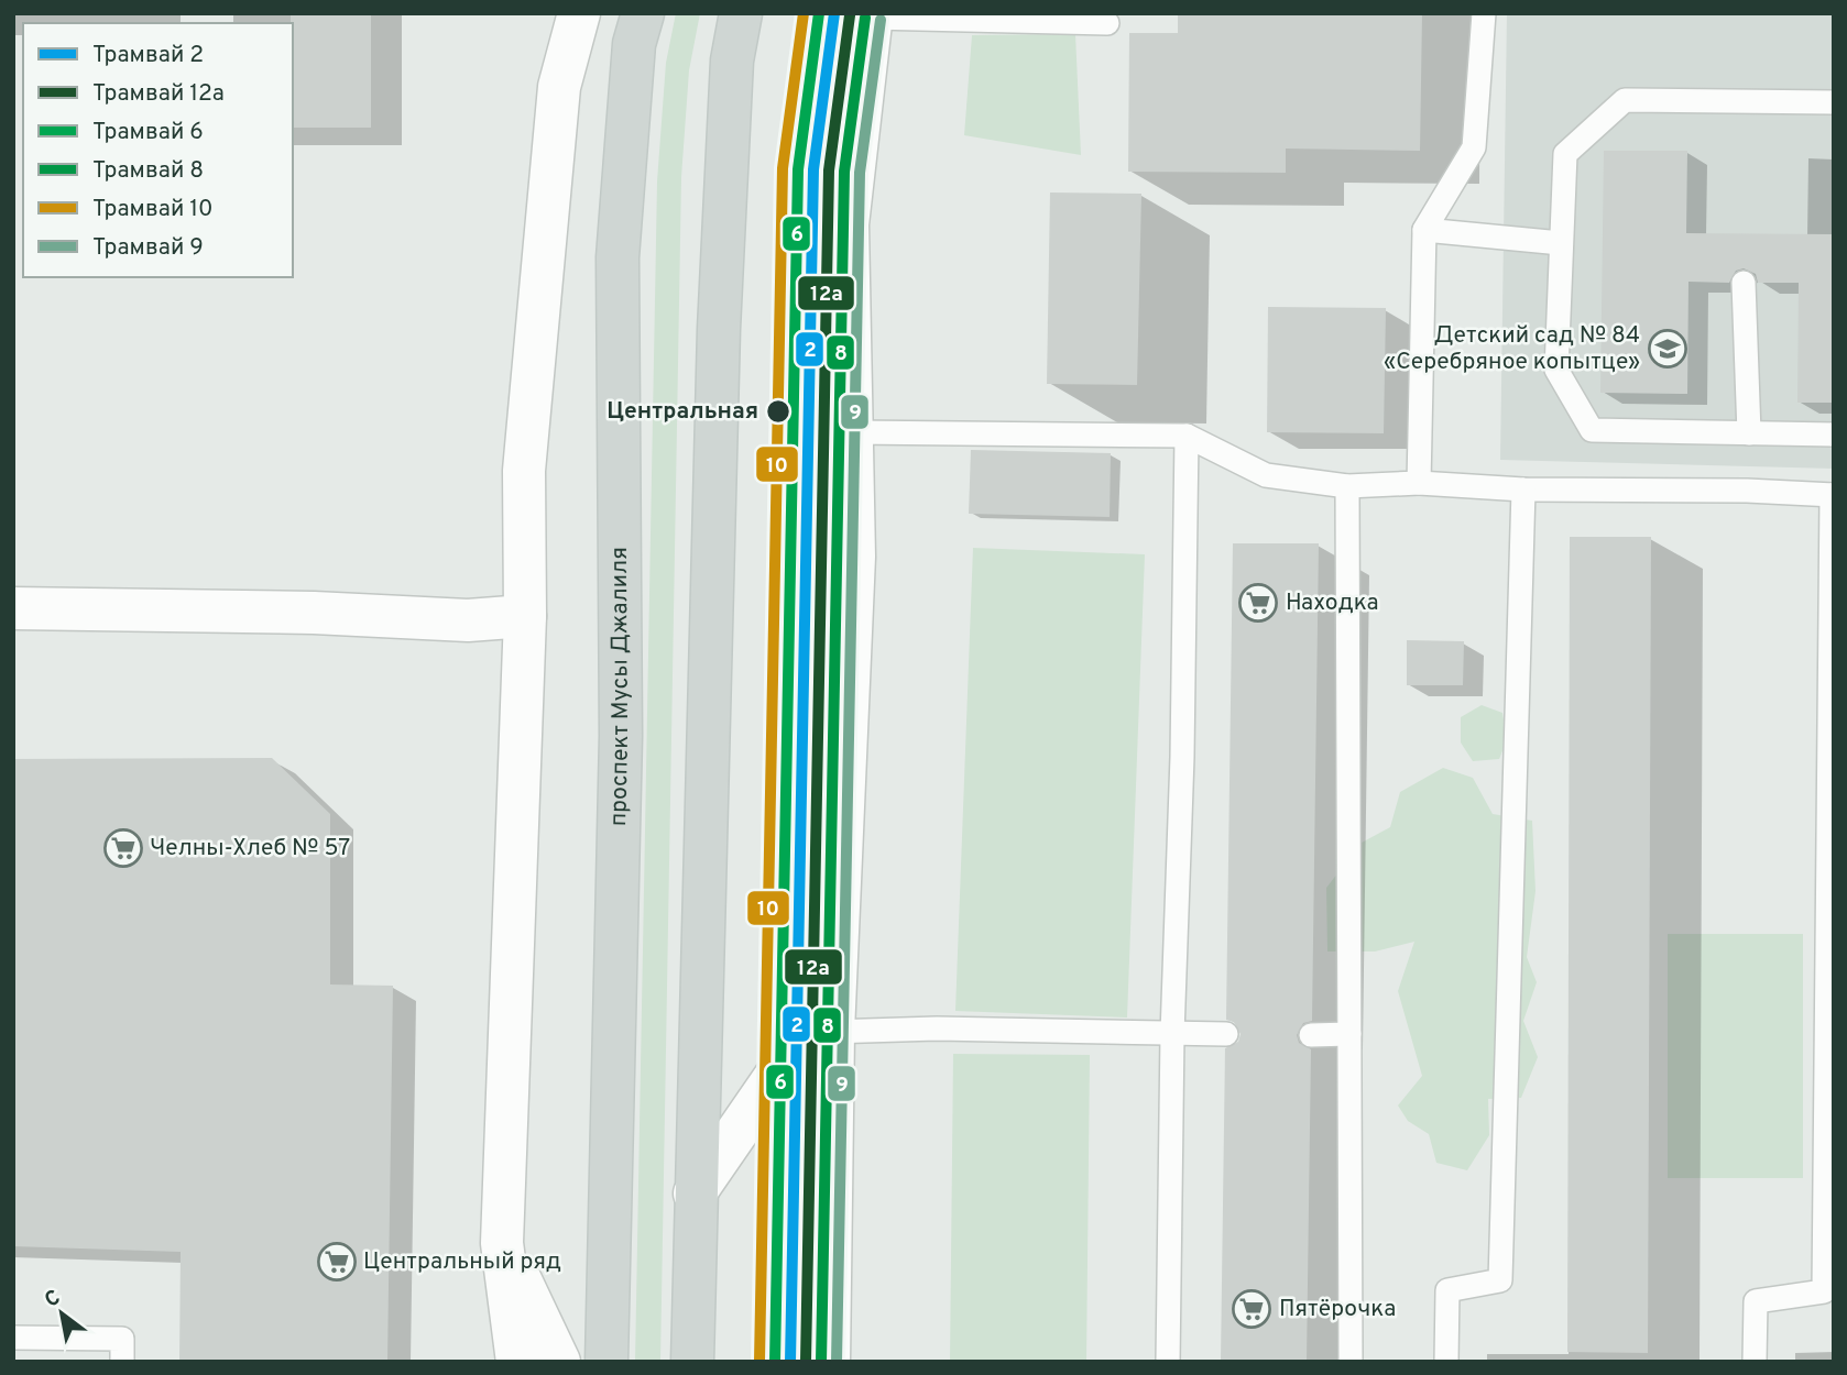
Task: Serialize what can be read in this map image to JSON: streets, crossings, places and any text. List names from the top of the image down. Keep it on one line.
{"streets":{"main road":["проспект Мусы Джалиля"]},"places":{"school or university":["Детский сад № 84 «Серебряное копытце»"],"other":["Центральная"],"supermarket":["Находка","Челны-Хлеб № 57","Центральный ряд","Пятёрочка"]},"lines":["tram line 2","tram line 6","tram line 10","tram line 12а","tram line 8","tram line 9"],"legend":["Трамвай 2","Трамвай 12а","Трамвай 6","Трамвай 8","Трамвай 10","Трамвай 9"],"north":"top left"}
